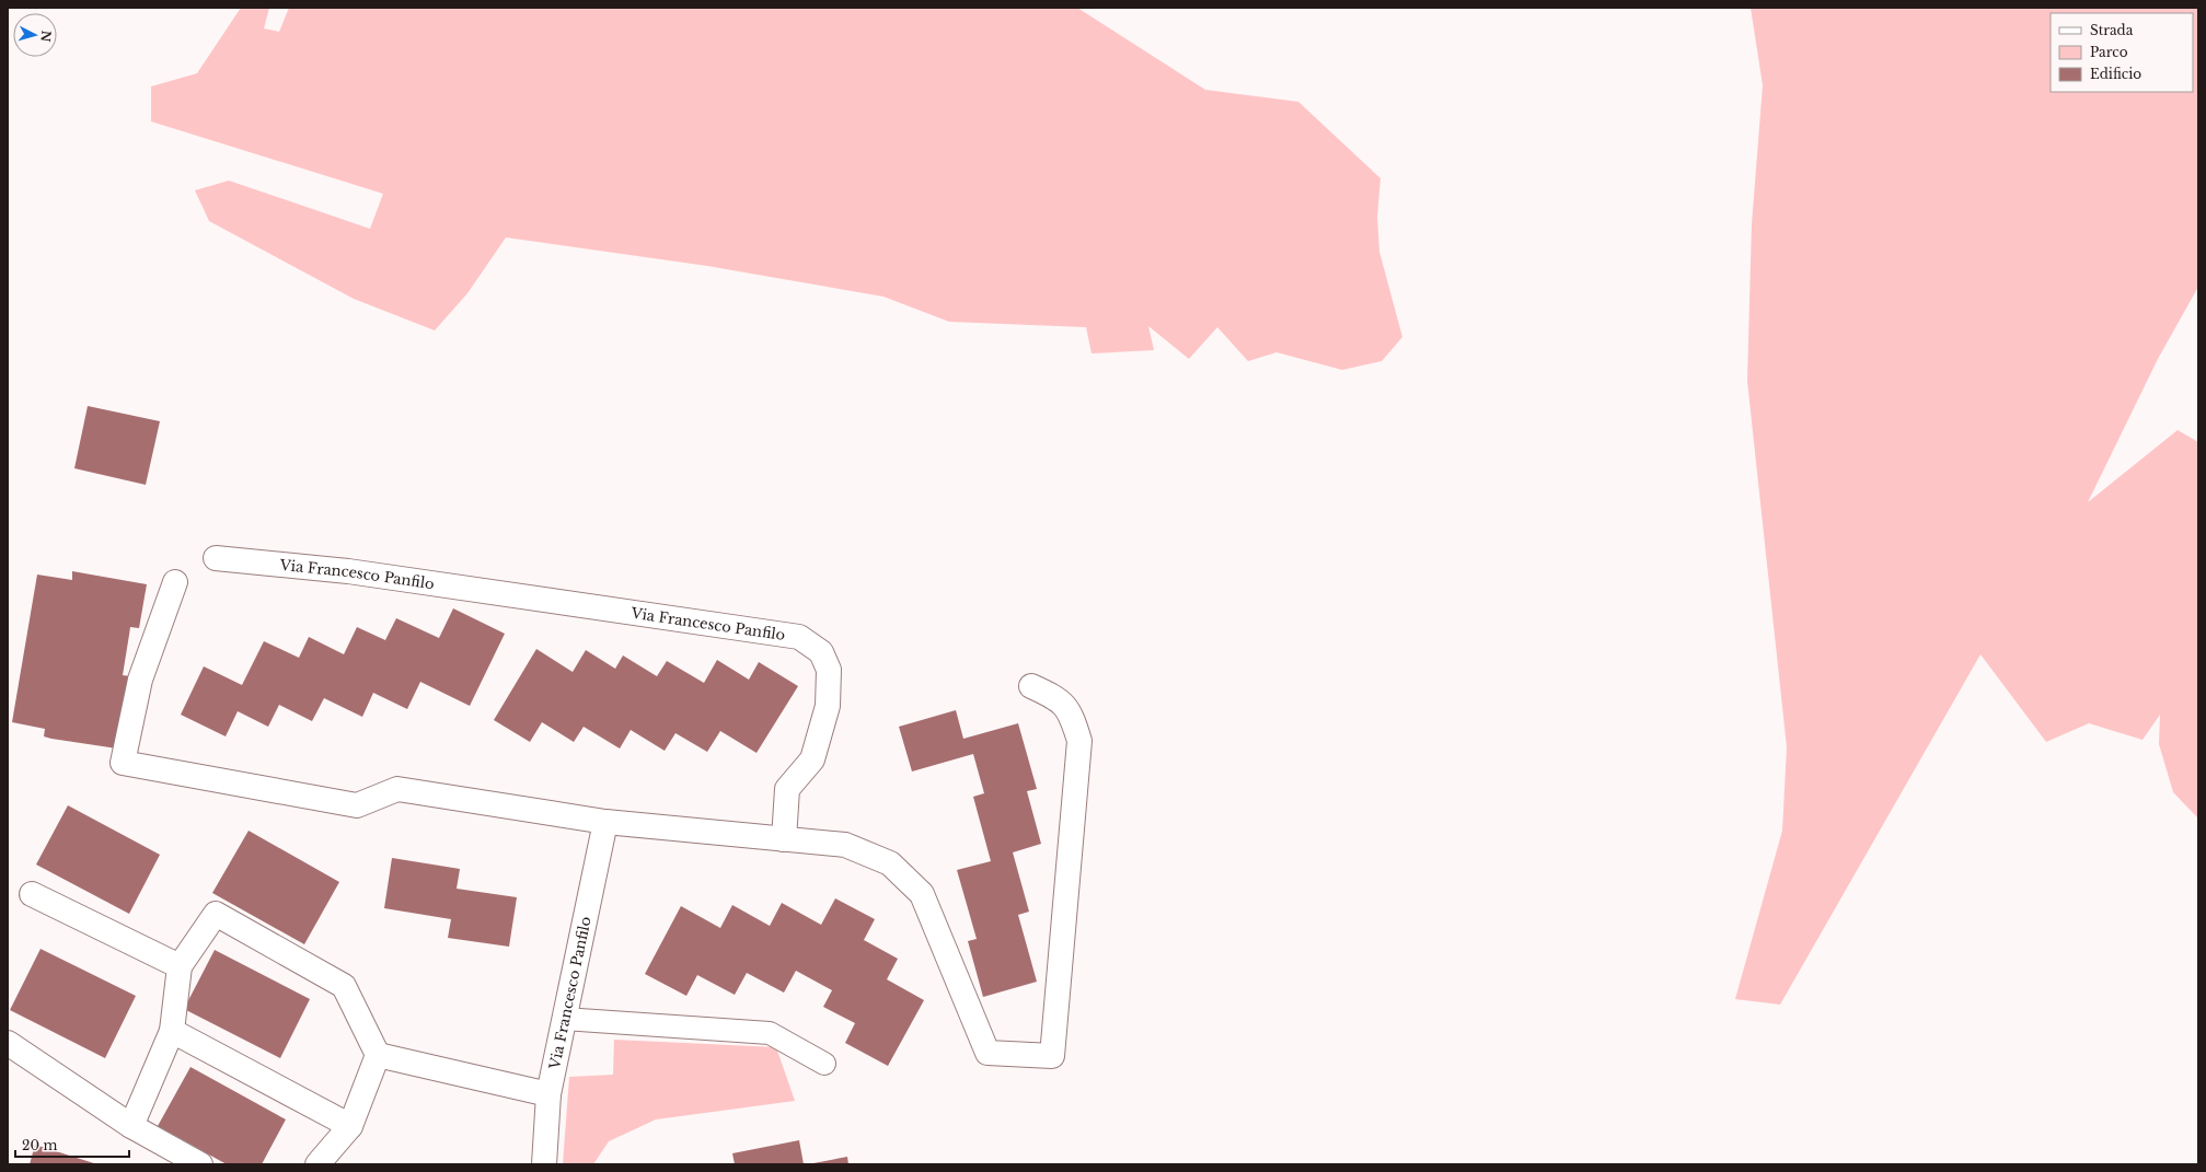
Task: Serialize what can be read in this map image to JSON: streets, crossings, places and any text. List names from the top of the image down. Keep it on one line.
{"streets":{"street":["Via Francesco Panfilo"]},"legend":["Strada","Parco","Edificio"],"scale_bar":"20 m","north":"right"}
